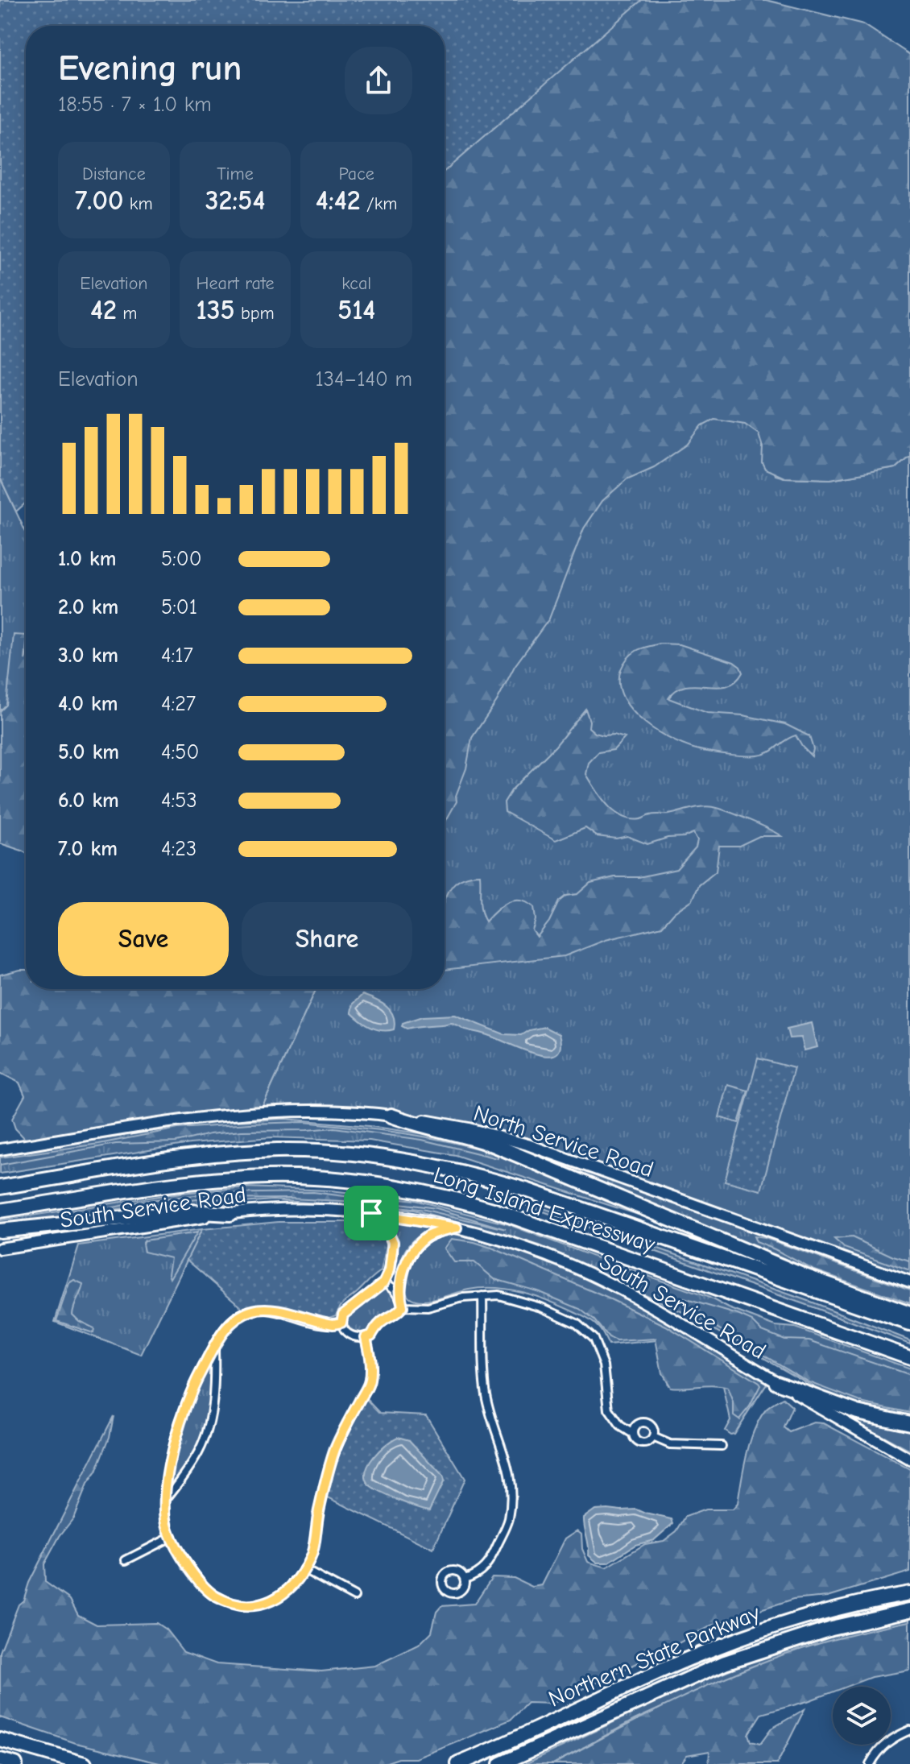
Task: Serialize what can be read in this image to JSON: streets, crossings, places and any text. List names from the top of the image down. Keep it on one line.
{"streets":{"highway":["Long Island Expressway","Northern State Parkway"],"main road":["North Service Road","South Service Road"]},"page":{"heading":["Evening run","18:55 · 7 × 1.0 km"],"stats":[["Distance","7.00 km"],["Time","32:54"],["Pace","4:42 /km"],["Elevation","42 m"],["Heart rate","135 bpm"],["kcal","514"]],"chart":["Elevation","134–140 m"],"list":[{"name":"1.0 km","note":"5:00"},{"name":"2.0 km","note":"5:01"},{"name":"3.0 km","note":"4:17"},{"name":"4.0 km","note":"4:27"},{"name":"5.0 km","note":"4:50"},{"name":"6.0 km","note":"4:53"},{"name":"7.0 km","note":"4:23"}],"buttons":["Save","Share"]}}
